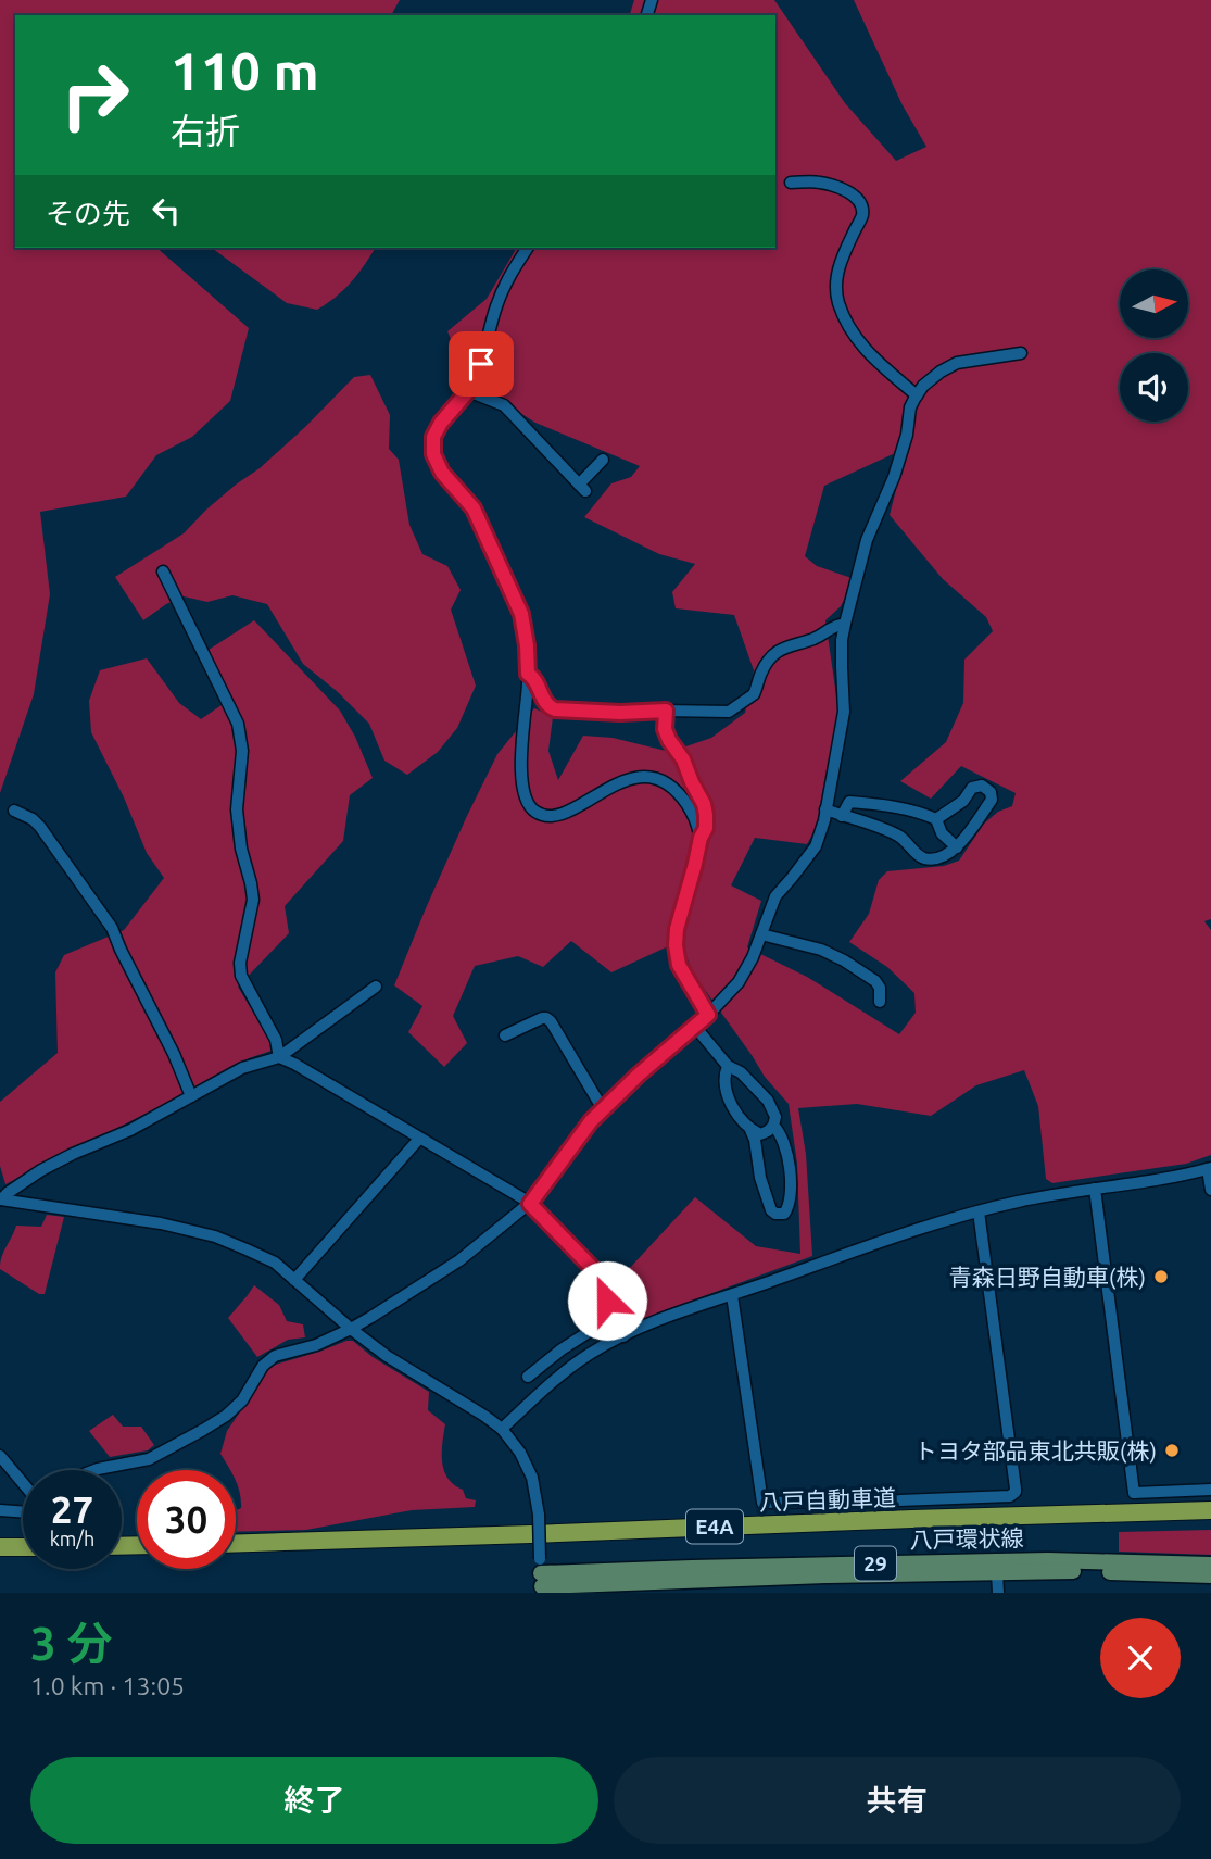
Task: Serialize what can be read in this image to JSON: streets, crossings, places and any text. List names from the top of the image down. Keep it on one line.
{"streets":{"highway":["八戸自動車道","E4A"],"main road":["八戸環状線","29"]},"places":["青森日野自動車(株)","トヨタ部品東北共販(株)"],"north":"right","page":{"turn":["110 m","右折"],"then":"その先","speed":"27 km/h","limit":"30","heading":["3 分","1.0 km · 13:05"],"buttons":["終了","共有"]}}
